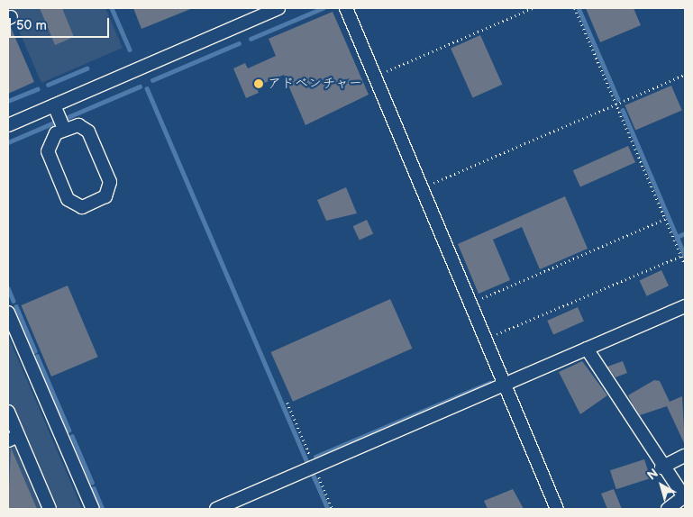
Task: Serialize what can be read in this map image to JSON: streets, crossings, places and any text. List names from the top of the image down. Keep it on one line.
{"places":["アドベンチャー"],"scale_bar":"50 m","north":"top left"}
